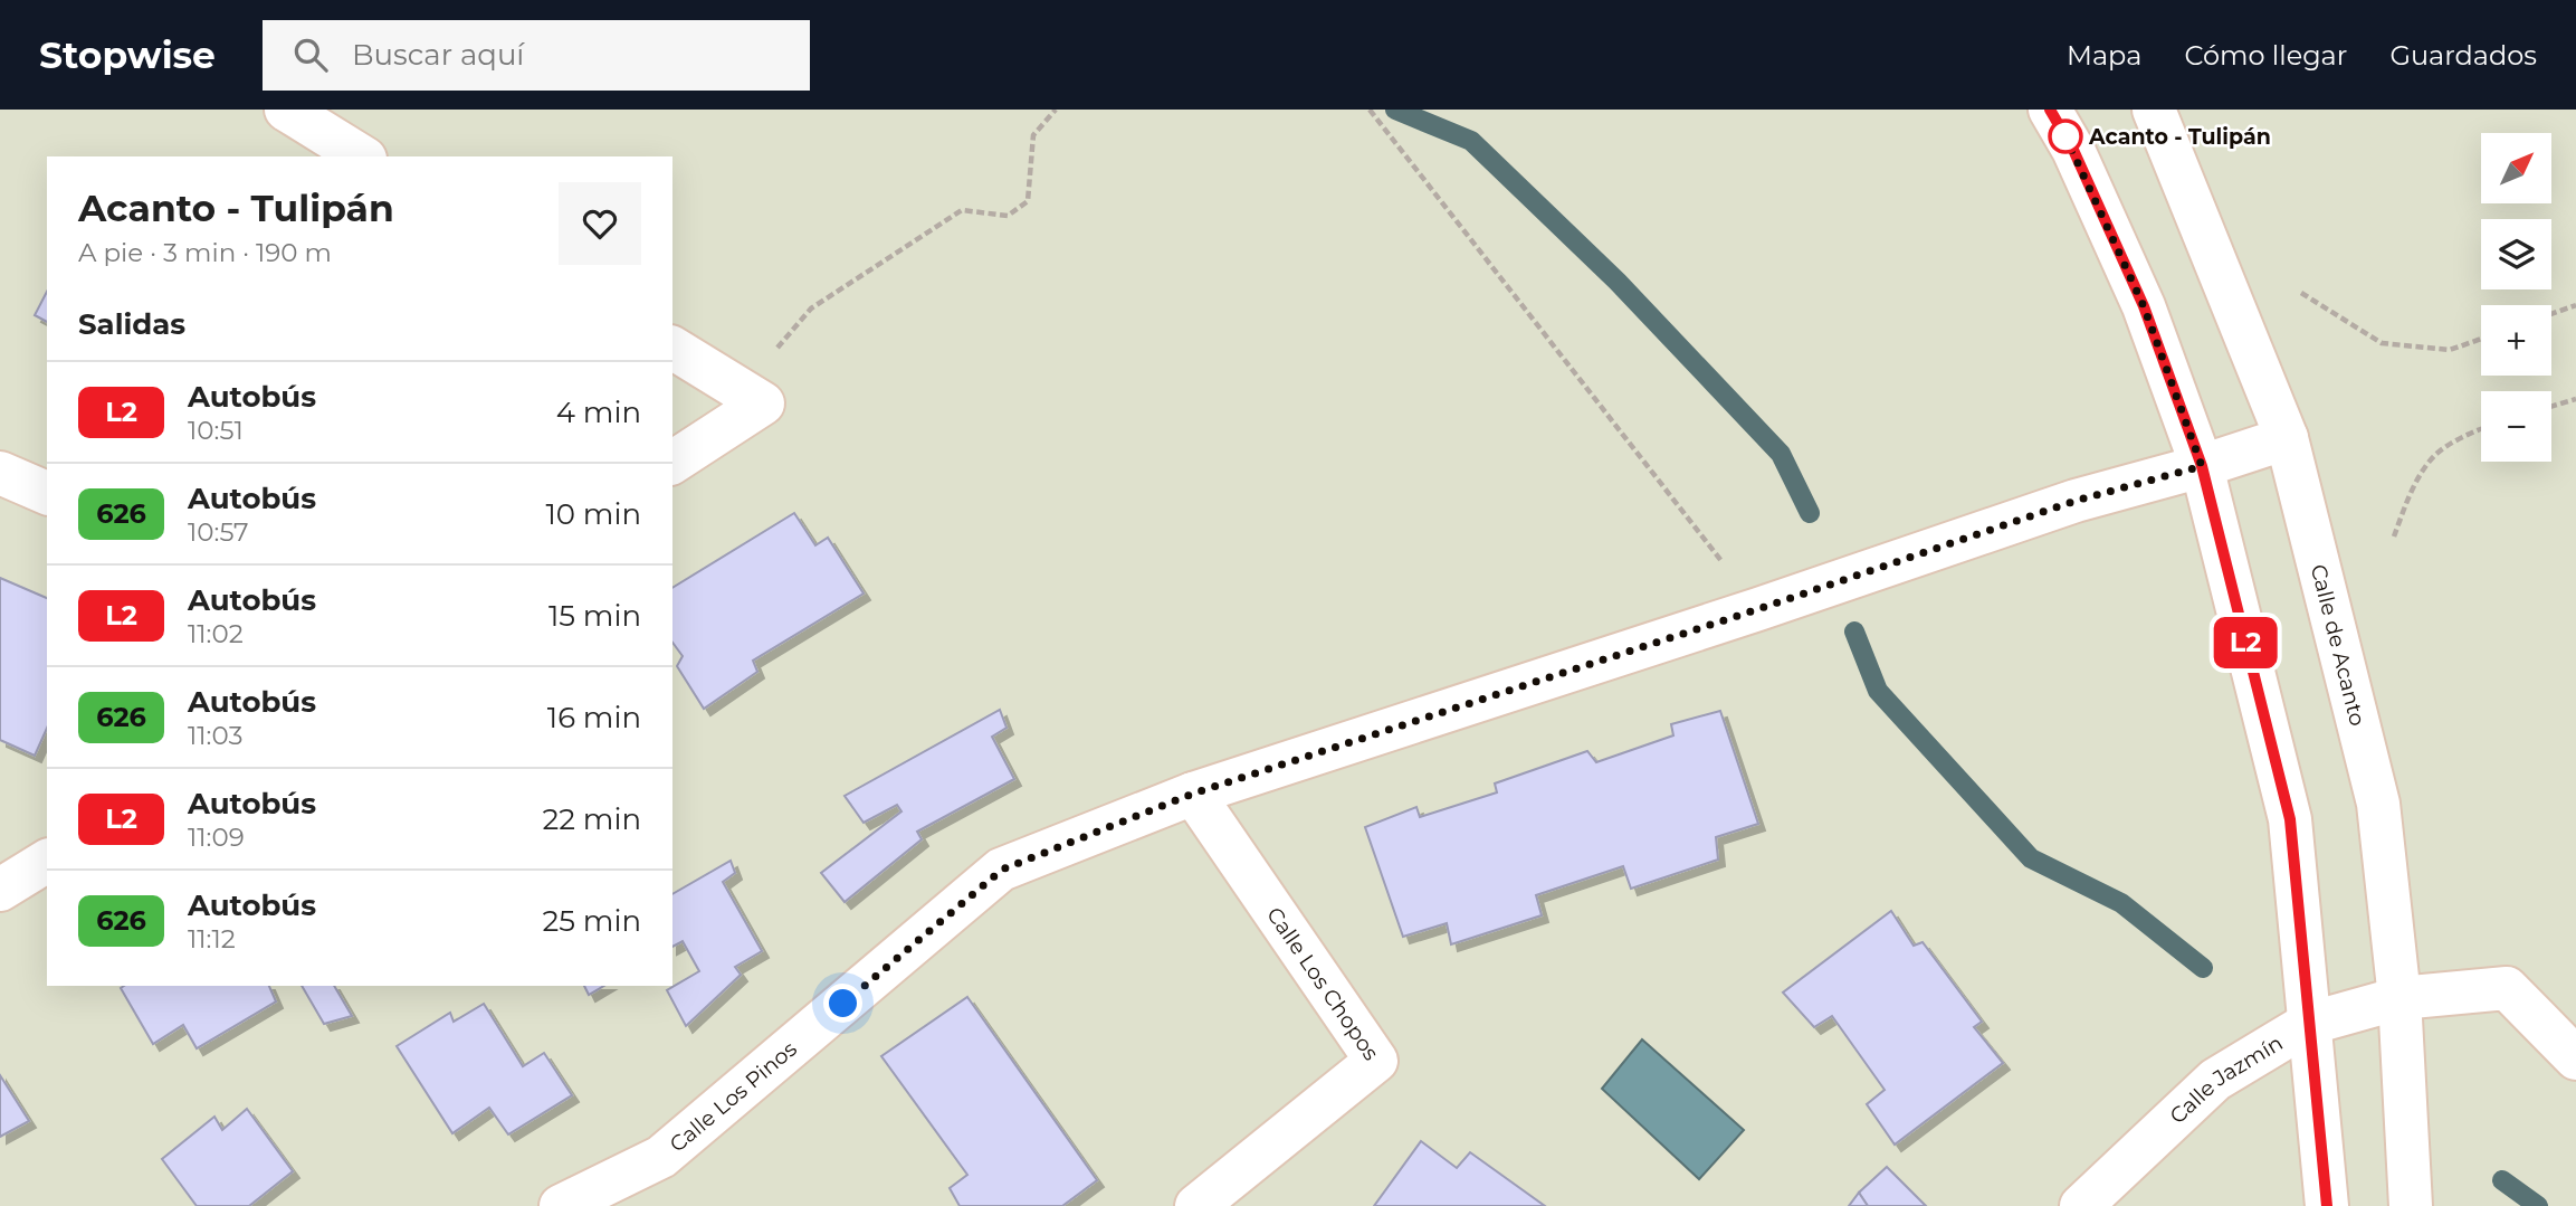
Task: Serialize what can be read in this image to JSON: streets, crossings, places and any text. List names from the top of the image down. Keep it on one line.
{"streets":{"street":["Calle de Acanto","Calle Los Chopos","Calle Jazmín","Calle Los Pinos"]},"crossings":[["Calle de Acanto","Calle Jazmín"],["Calle de Acanto","Calle Los Pinos"],["Calle Los Chopos","Calle Los Pinos"]],"places":["Acanto - Tulipán"],"lines":["bus line L2"],"north":"top right","page":{"header":"Stopwise","search":"Buscar aquí","nav":["Mapa","Cómo llegar","Guardados"],"on_map":"L2","map_buttons":["+","−"],"heading":[["Acanto - Tulipán","A pie · 3 min · 190 m"],"Salidas"],"list":[{"mark":"L2","name":"Autobús","note":"10:51","value":"4 min"},{"mark":"626","name":"Autobús","note":"10:57","value":"10 min"},{"mark":"L2","name":"Autobús","note":"11:02","value":"15 min"},{"mark":"626","name":"Autobús","note":"11:03","value":"16 min"},{"mark":"L2","name":"Autobús","note":"11:09","value":"22 min"},{"mark":"626","name":"Autobús","note":"11:12","value":"25 min"}]}}
